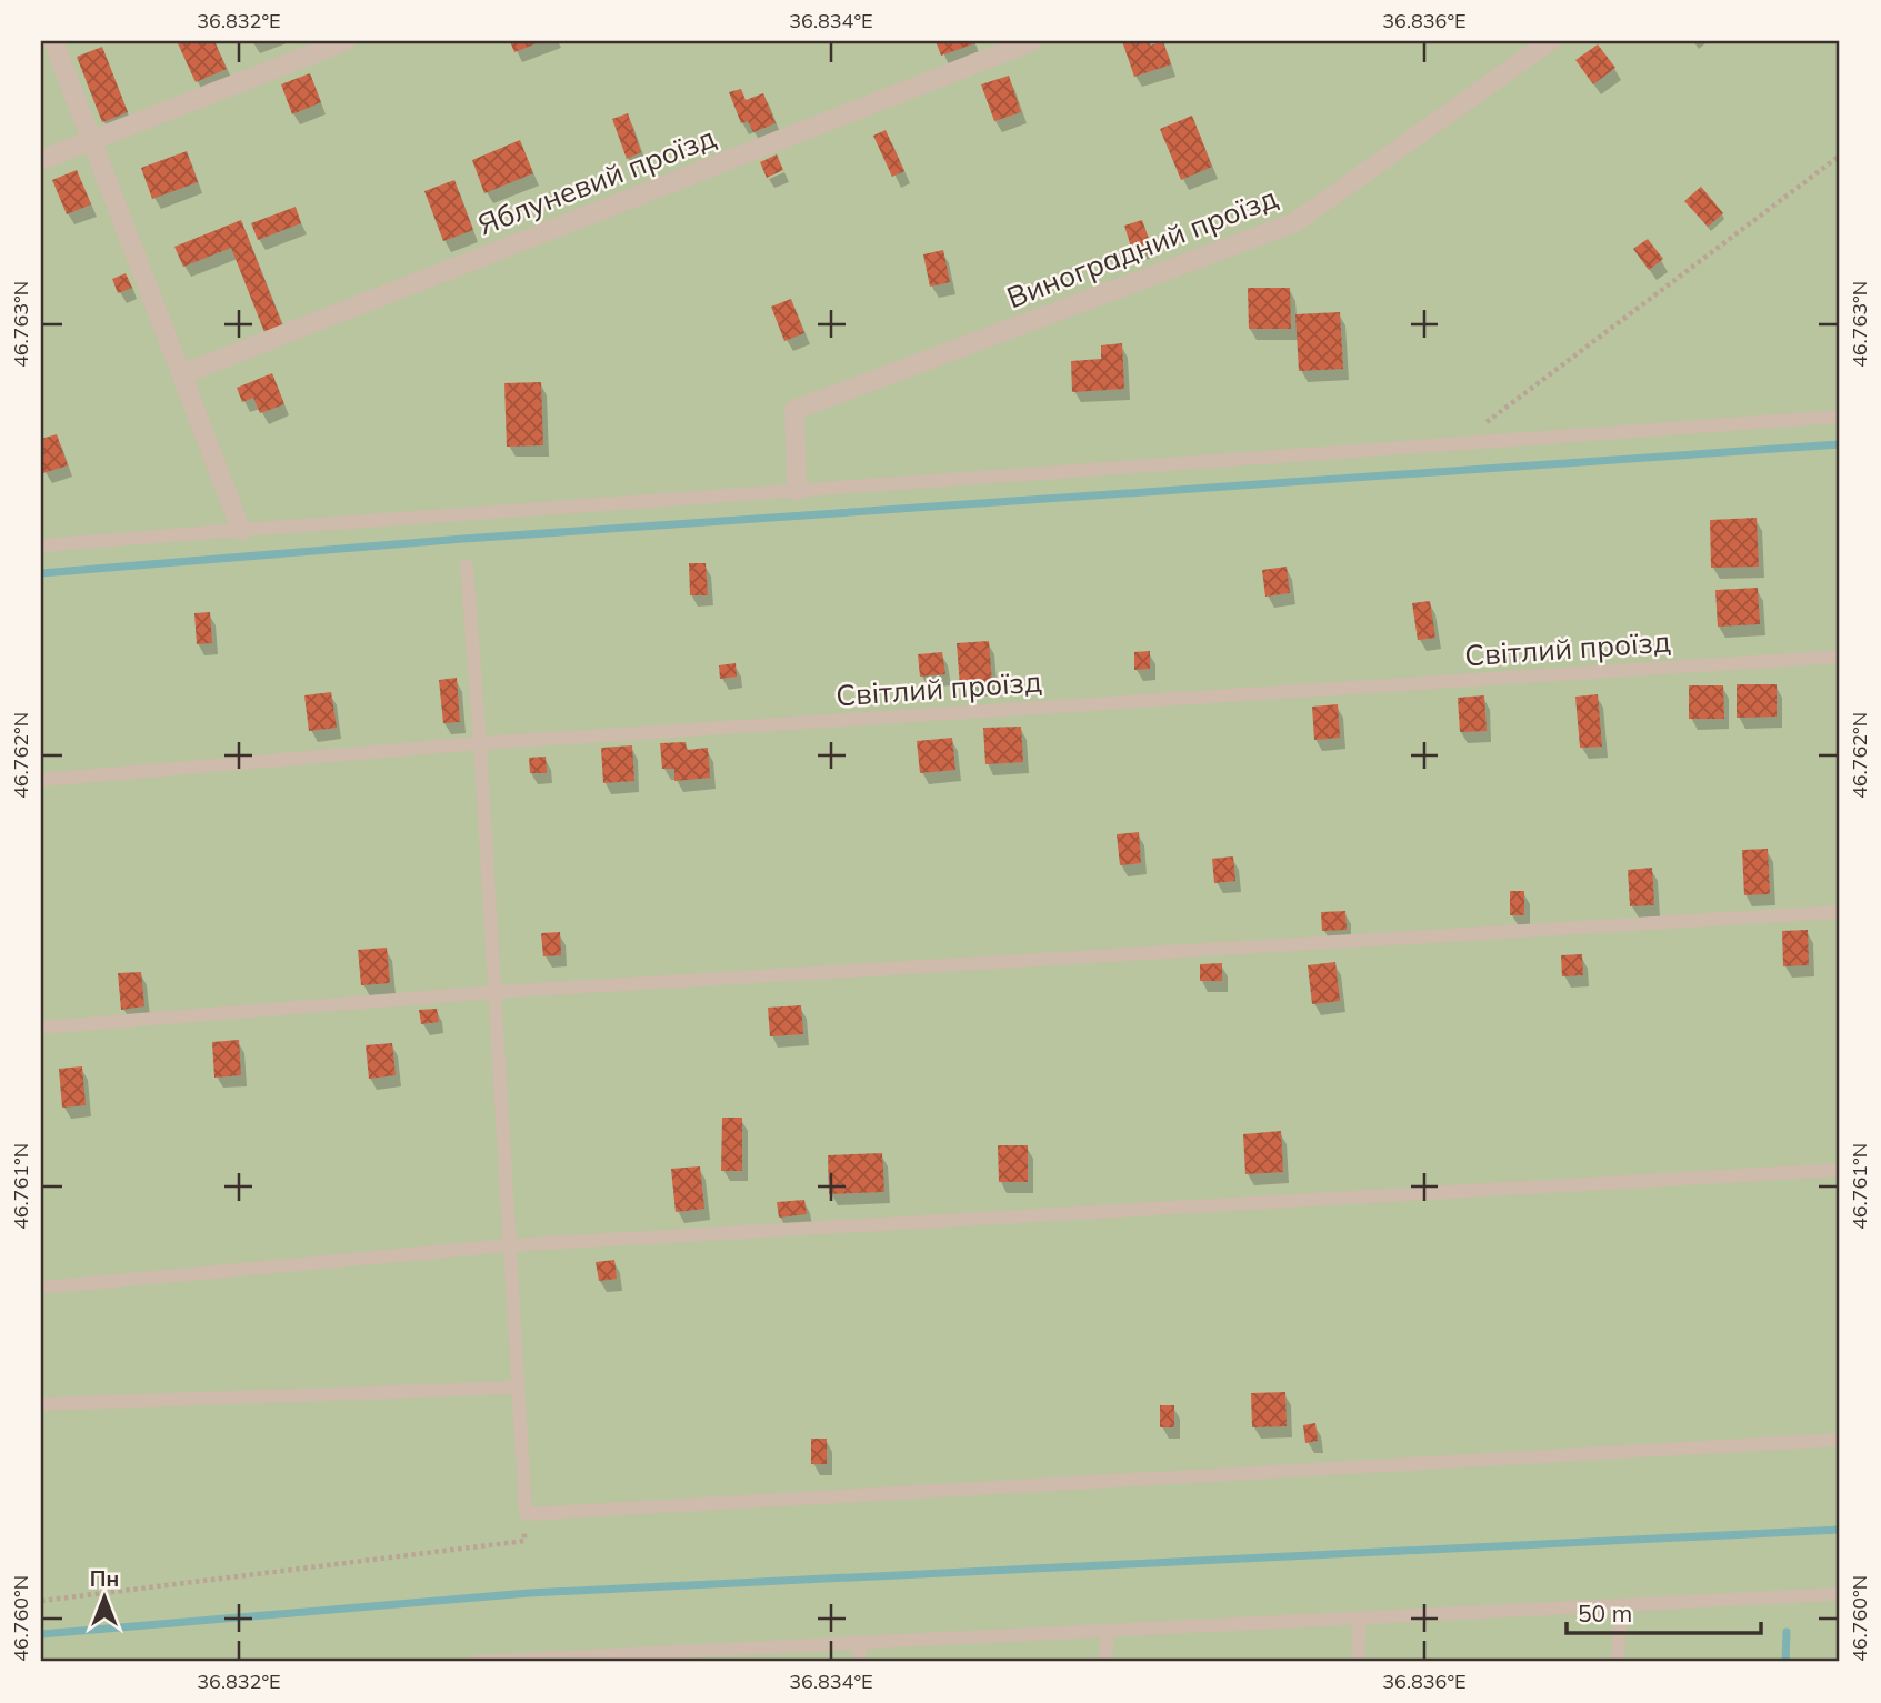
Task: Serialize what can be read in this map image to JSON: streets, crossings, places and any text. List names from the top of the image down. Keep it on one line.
{"streets":{"street":["Яблуневий проїзд","Виноградний проїзд"],"lane":["Світлий проїзд"]},"scale_bar":"50 m","north":"top","coordinates":["36.832°E","36.834°E","36.836°E","46.763°N","46.762°N","46.761°N","46.760°N"]}
